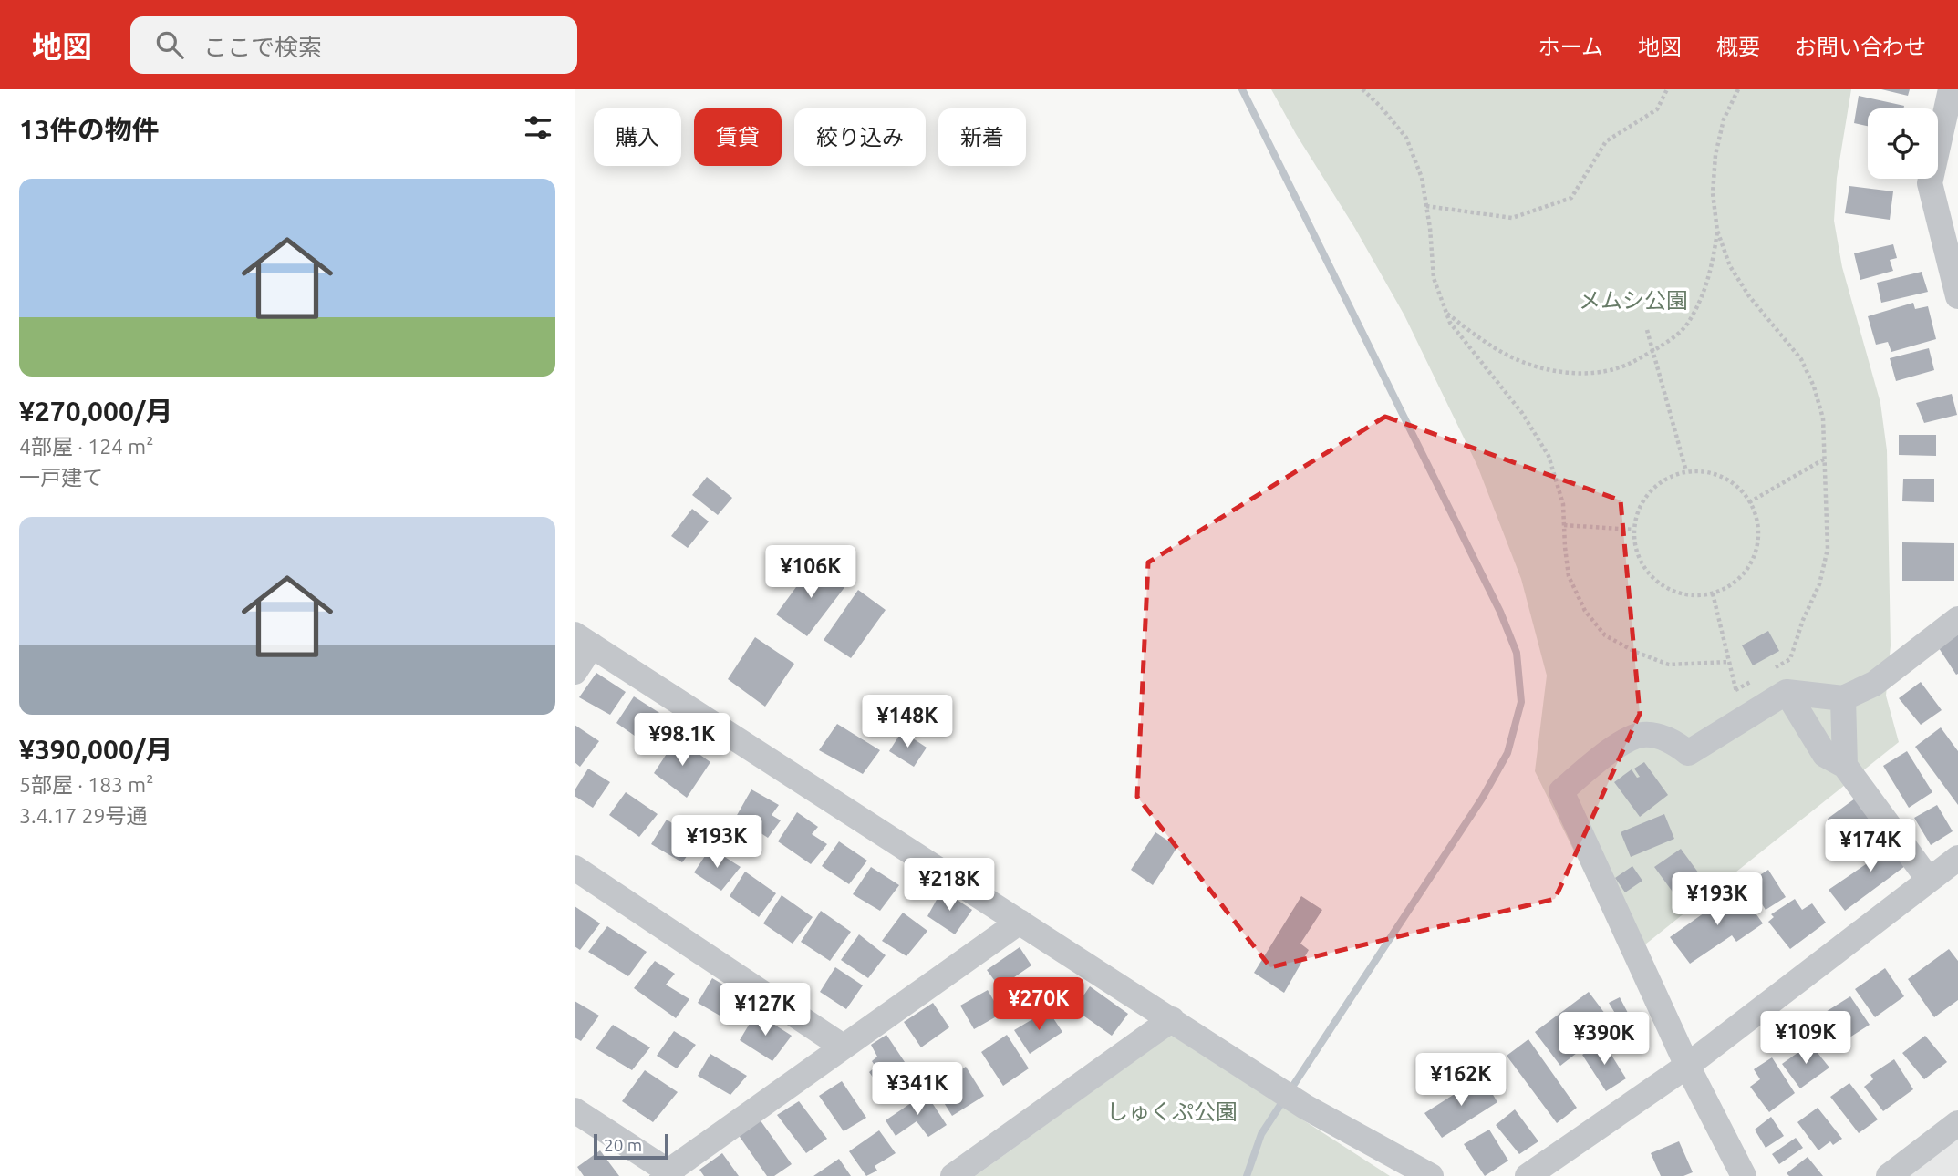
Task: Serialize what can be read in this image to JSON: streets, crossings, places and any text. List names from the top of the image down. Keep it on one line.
{"parks":["メムシ公園","しゅくぷ公園"],"scale_bar":"20 m","page":{"header":"地図","search":"ここで検索","nav":["ホーム","地図","概要","お問い合わせ"],"heading":"13件の物件","chip":["購入","賃貸","絞り込み","新着"],"list":[{"name":"¥270,000/月","note":"4部屋 · 124 m² · 一戸建て"},{"name":"¥390,000/月","note":"5部屋 · 183 m² · 3.4.17 29号通"}],"price":["¥106K","¥148K","¥98.1K","¥193K","¥174K","¥218K","¥193K","¥270K","¥127K","¥109K","¥390K","¥162K","¥341K"],"scale":"20 m"}}
